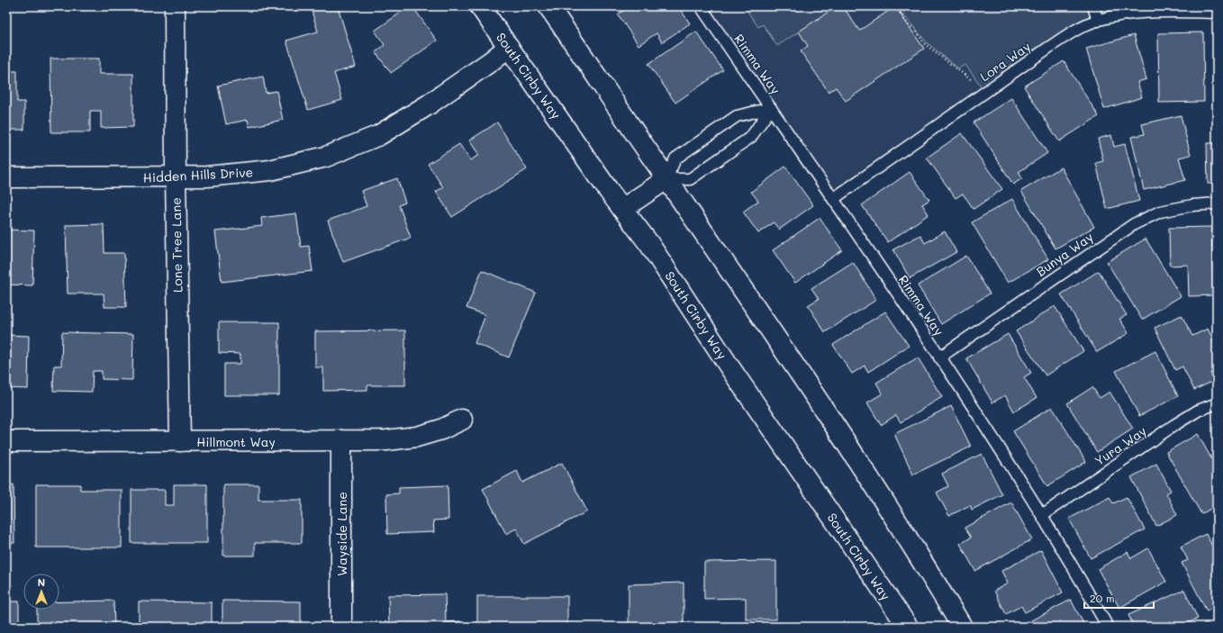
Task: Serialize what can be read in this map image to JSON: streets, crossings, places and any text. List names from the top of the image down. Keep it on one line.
{"streets":{"street":["South Cirby Way","Hidden Hills Drive","Lone Tree Lane","Hillmont Way","Wayside Lane"],"lane":["Lora Way","Rimma Way","Bunya Way","Yura Way"]},"crossings":[["Lora Way","Rimma Way"],["Rimma Way","Bunya Way"],["Rimma Way","Yura Way"],["South Cirby Way","Hidden Hills Drive"],["Hidden Hills Drive","Lone Tree Lane"],["Lone Tree Lane","Hillmont Way"],["Hillmont Way","Wayside Lane"]],"scale_bar":"20 m","north":"top"}
